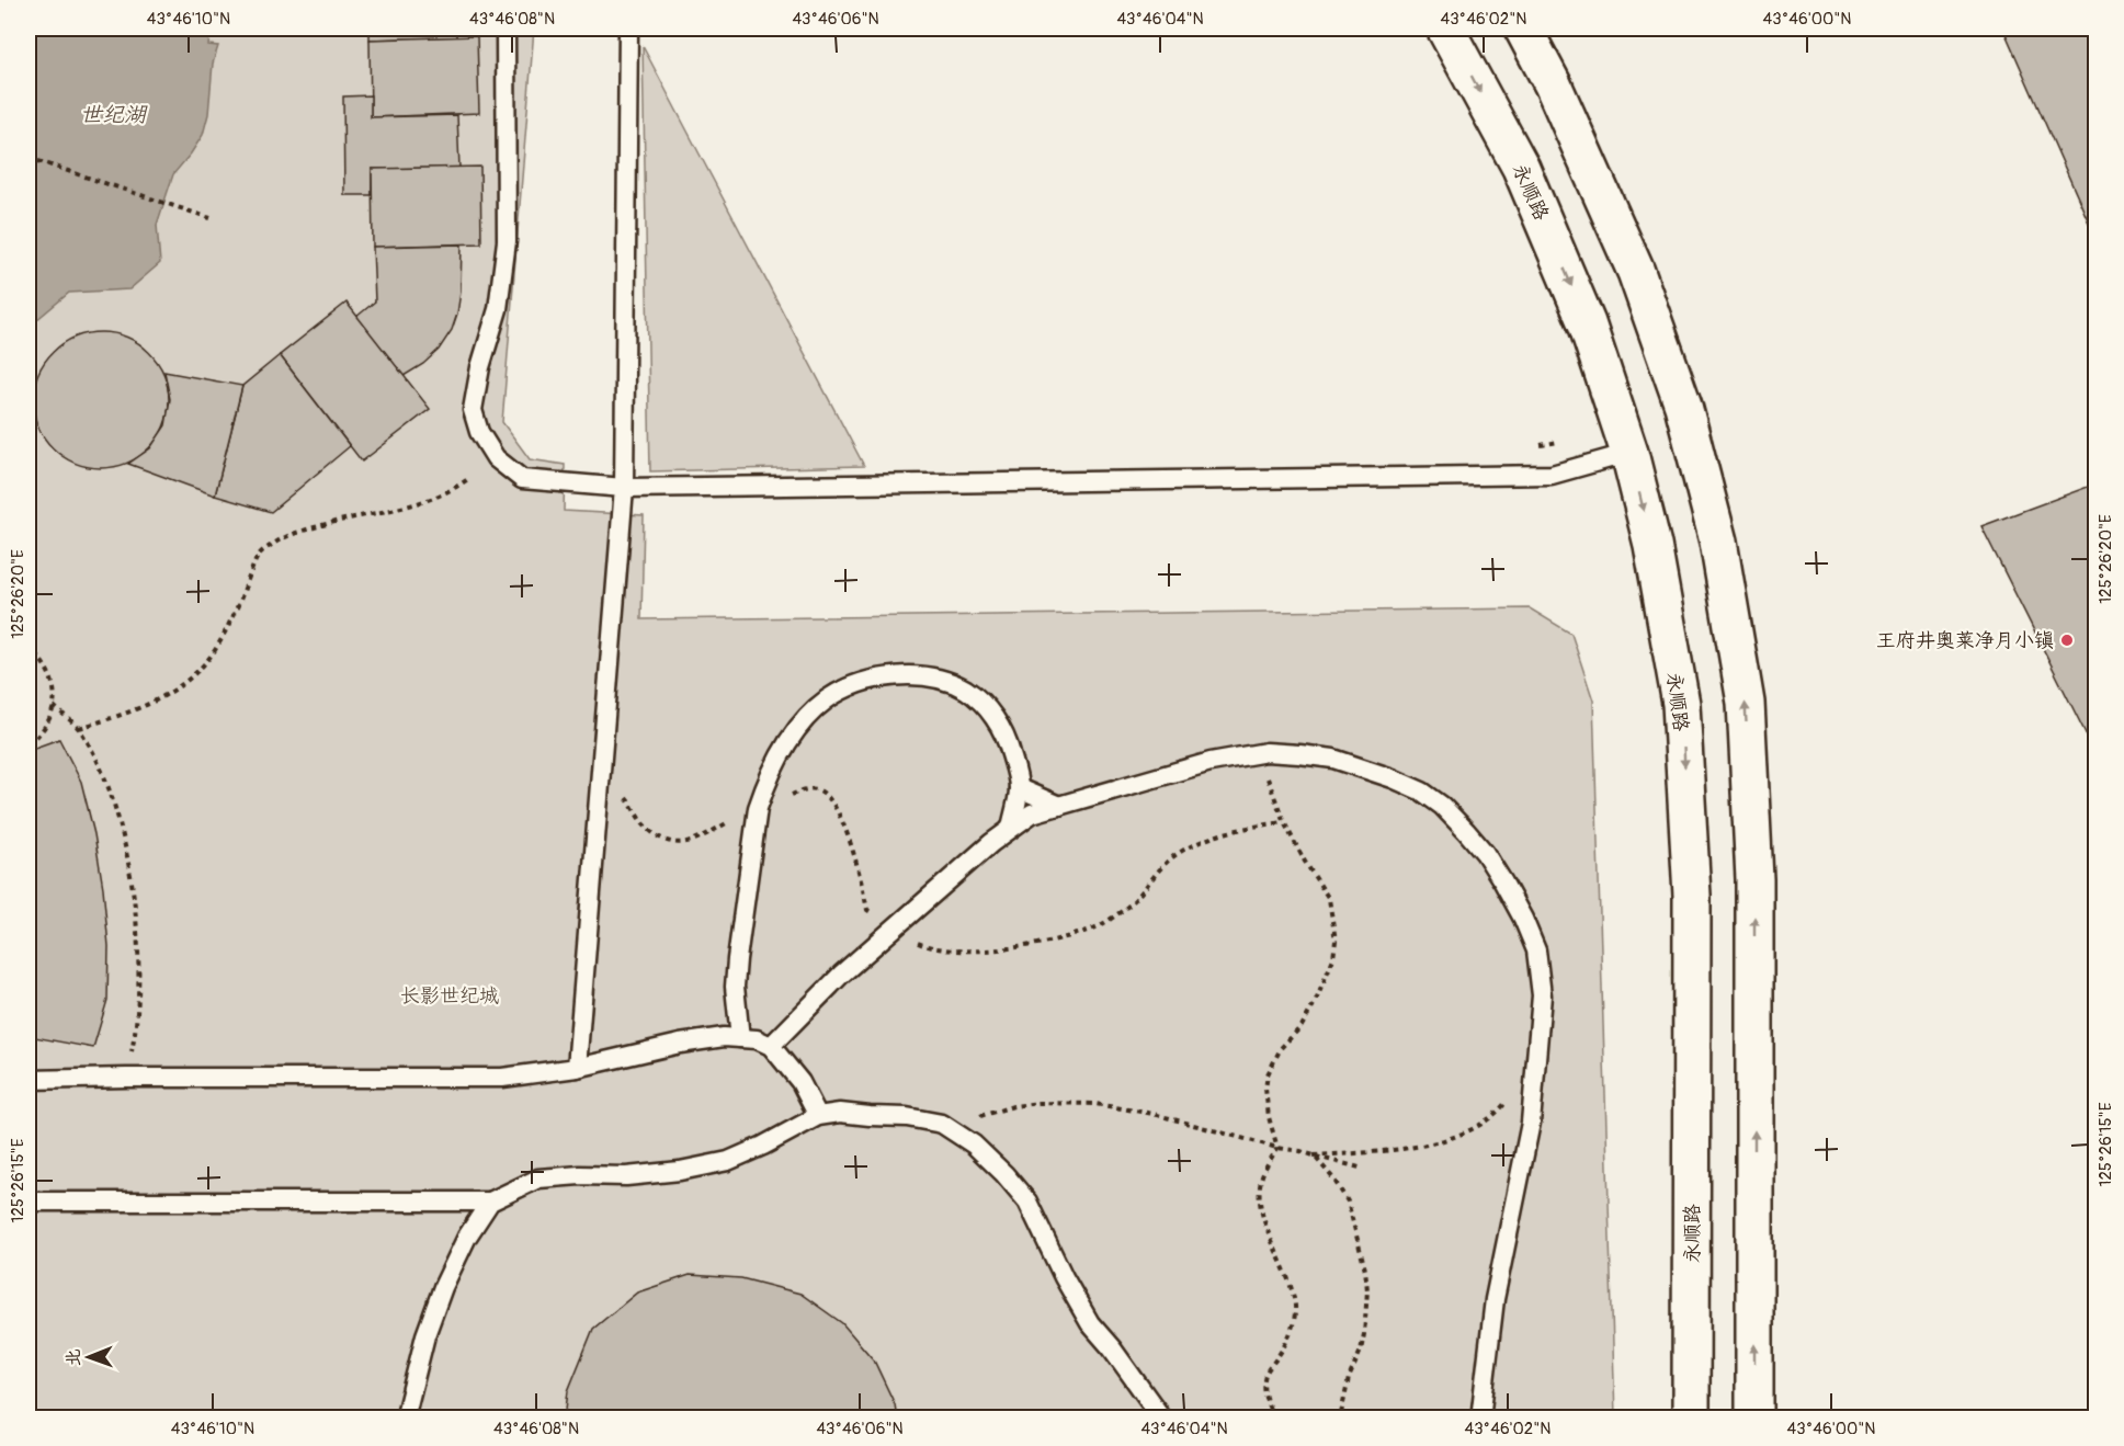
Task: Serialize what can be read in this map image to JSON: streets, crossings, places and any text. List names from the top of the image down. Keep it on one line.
{"streets":{"main road":["永顺路"]},"water":["世纪湖"],"parks":["长影世纪城"],"places":["王府井奥莱净月小镇"],"north":"left","coordinates":["43°46'10\"N","43°46'08\"N","43°46'06\"N","43°46'04\"N","43°46'02\"N","43°46'00\"N","125°26'20\"E","125°26'15\"E"]}
